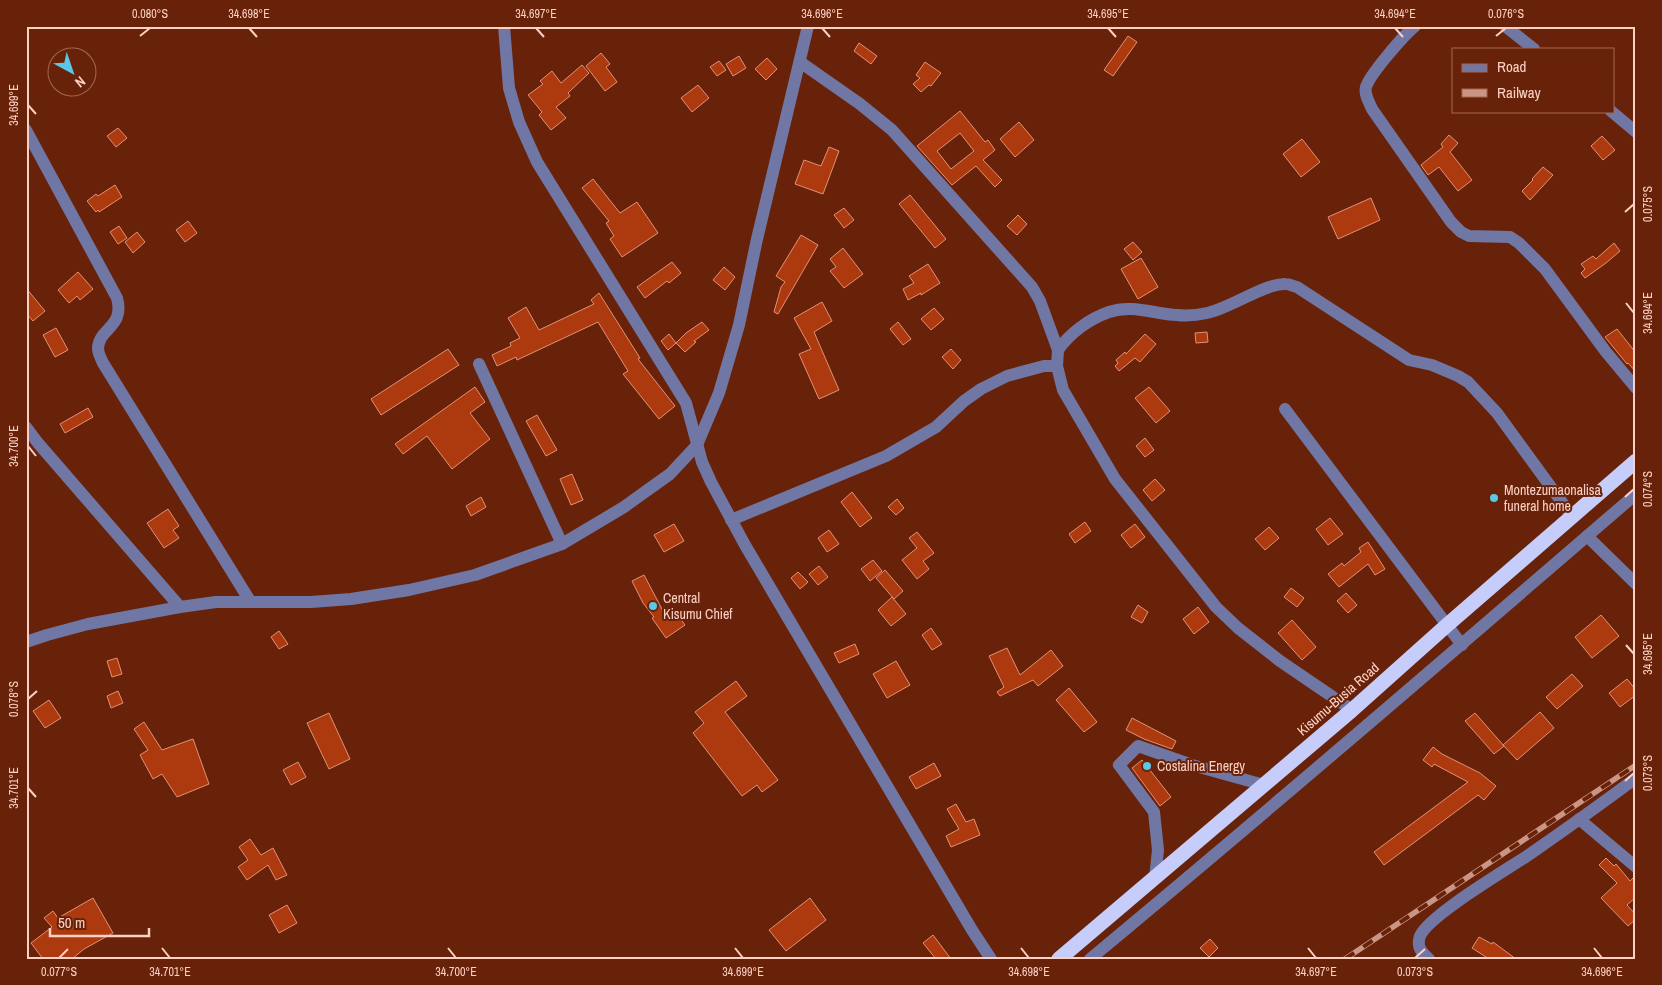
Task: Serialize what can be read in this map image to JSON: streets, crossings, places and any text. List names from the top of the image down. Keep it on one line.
{"streets":{"highway":["Kisumu-Busia Road"]},"places":["Montezumaonalisa funeral home","Central Kisumu Chief","Costalina Energy"],"legend":["Road","Railway"],"scale_bar":"50 m","north":"bottom right","coordinates":["0.080°S","34.698°E","34.697°E","34.696°E","34.695°E","34.694°E","0.076°S","34.699°E","0.075°S","34.700°E","0.074°S","0.078°S","0.073°S","34.701°E","0.077°S"]}
